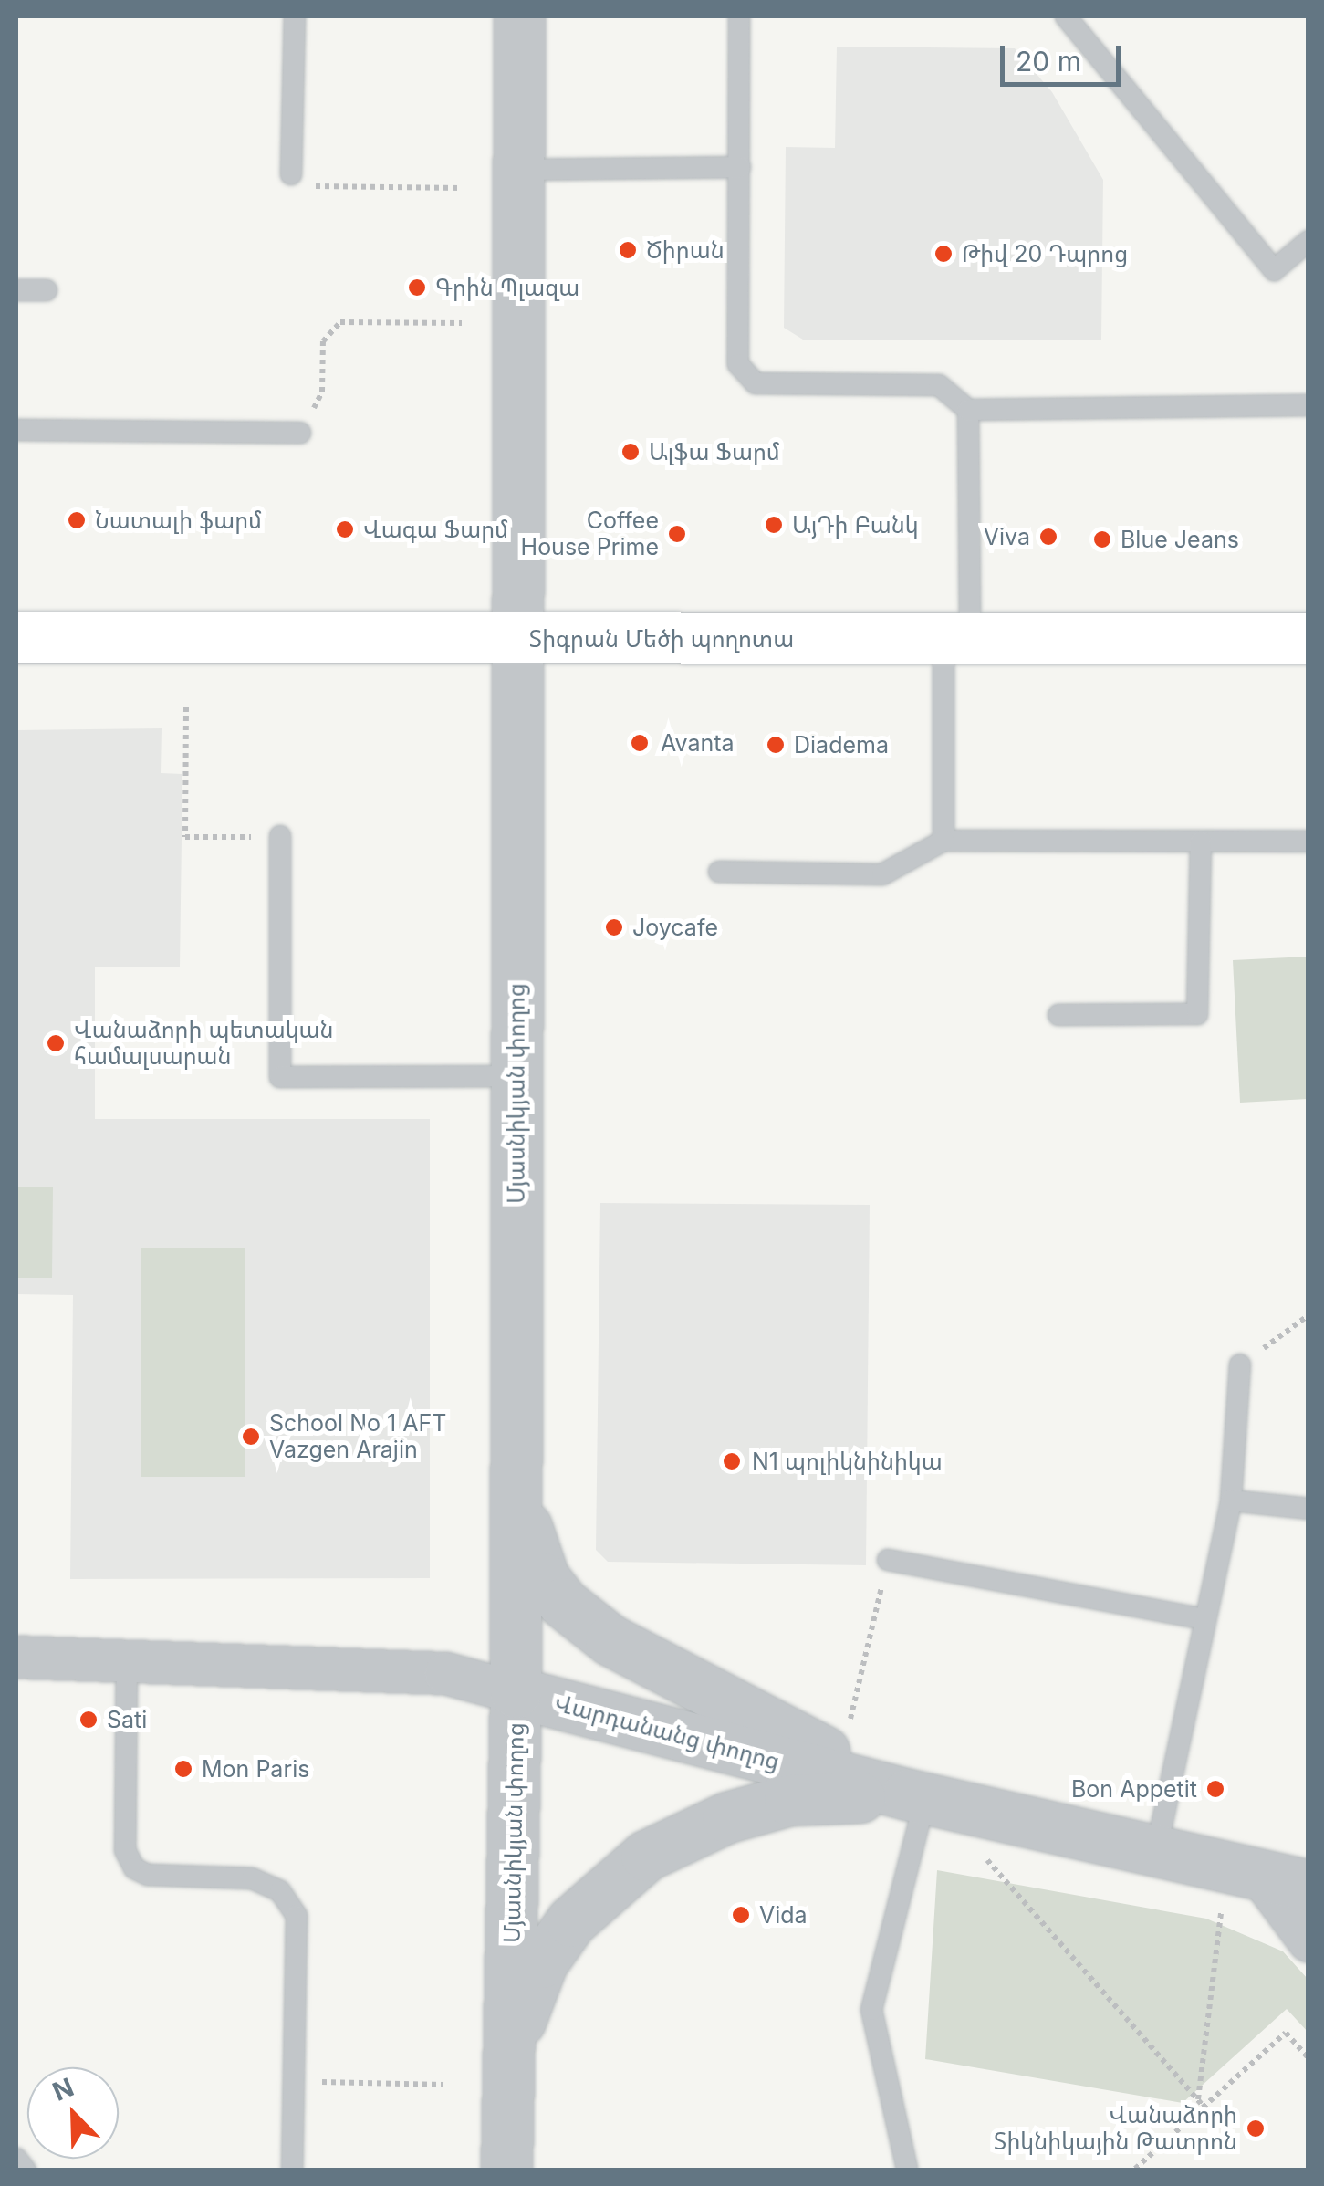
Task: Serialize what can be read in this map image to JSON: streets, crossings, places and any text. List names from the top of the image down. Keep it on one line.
{"streets":{"main road":["Տիգրան Մեծի պողոտա"],"street":["Մյասնիկյան փողոց","Վարդանանց փողոց"]},"crossings":[["Տիգրան Մեծի պողոտա","Մյասնիկյան փողոց"],["Մյասնիկյան փողոց","Վարդանանց փողոց"]],"places":["Ծիրան","Թիվ 20 Դպրոց","Գրին Պլազա","Ալֆա Ֆարմ","Նատալի ֆարմ","ԱյԴի Բանկ","Վագա Ֆարմ","Coffee House Prime","Viva","Blue Jeans","Avanta","Diadema","Joycafe","Վանաձորի պետական համալսարան","School No 1 AFT Vazgen Arajin","N1 պոլիկնինիկա","Sati","Mon Paris","Bon Appetit","Vida","Վանաձորի Տիկնիկային Թատրոն"],"scale_bar":"20 m","north":"top left"}
